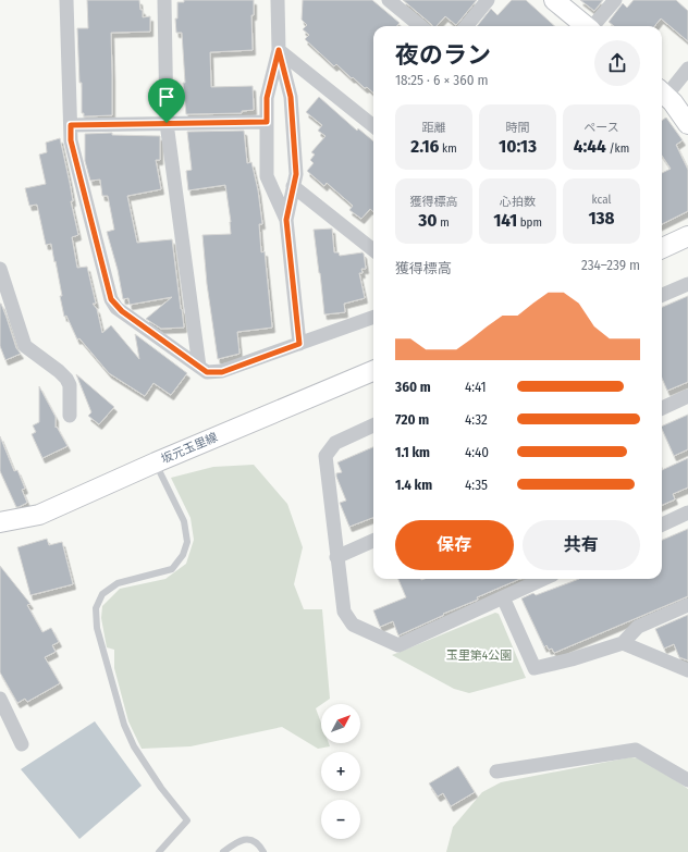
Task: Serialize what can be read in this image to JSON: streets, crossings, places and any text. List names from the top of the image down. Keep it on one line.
{"streets":{"street":["坂元玉里線"]},"parks":["玉里第4公園"],"north":"top right","page":{"heading":["夜のラン","18:25 · 6 × 360 m"],"stats":[["距離","2.16 km"],["時間","10:13"],["ペース","4:44 /km"],["獲得標高","30 m"],["心拍数","141 bpm"],["kcal","138"]],"chart":["獲得標高","234–239 m"],"list":[{"name":"360 m","note":"4:41"},{"name":"720 m","note":"4:32"},{"name":"1.1 km","note":"4:40"},{"name":"1.4 km","note":"4:35"}],"buttons":["保存","共有"],"map_buttons":["+","−"]}}
